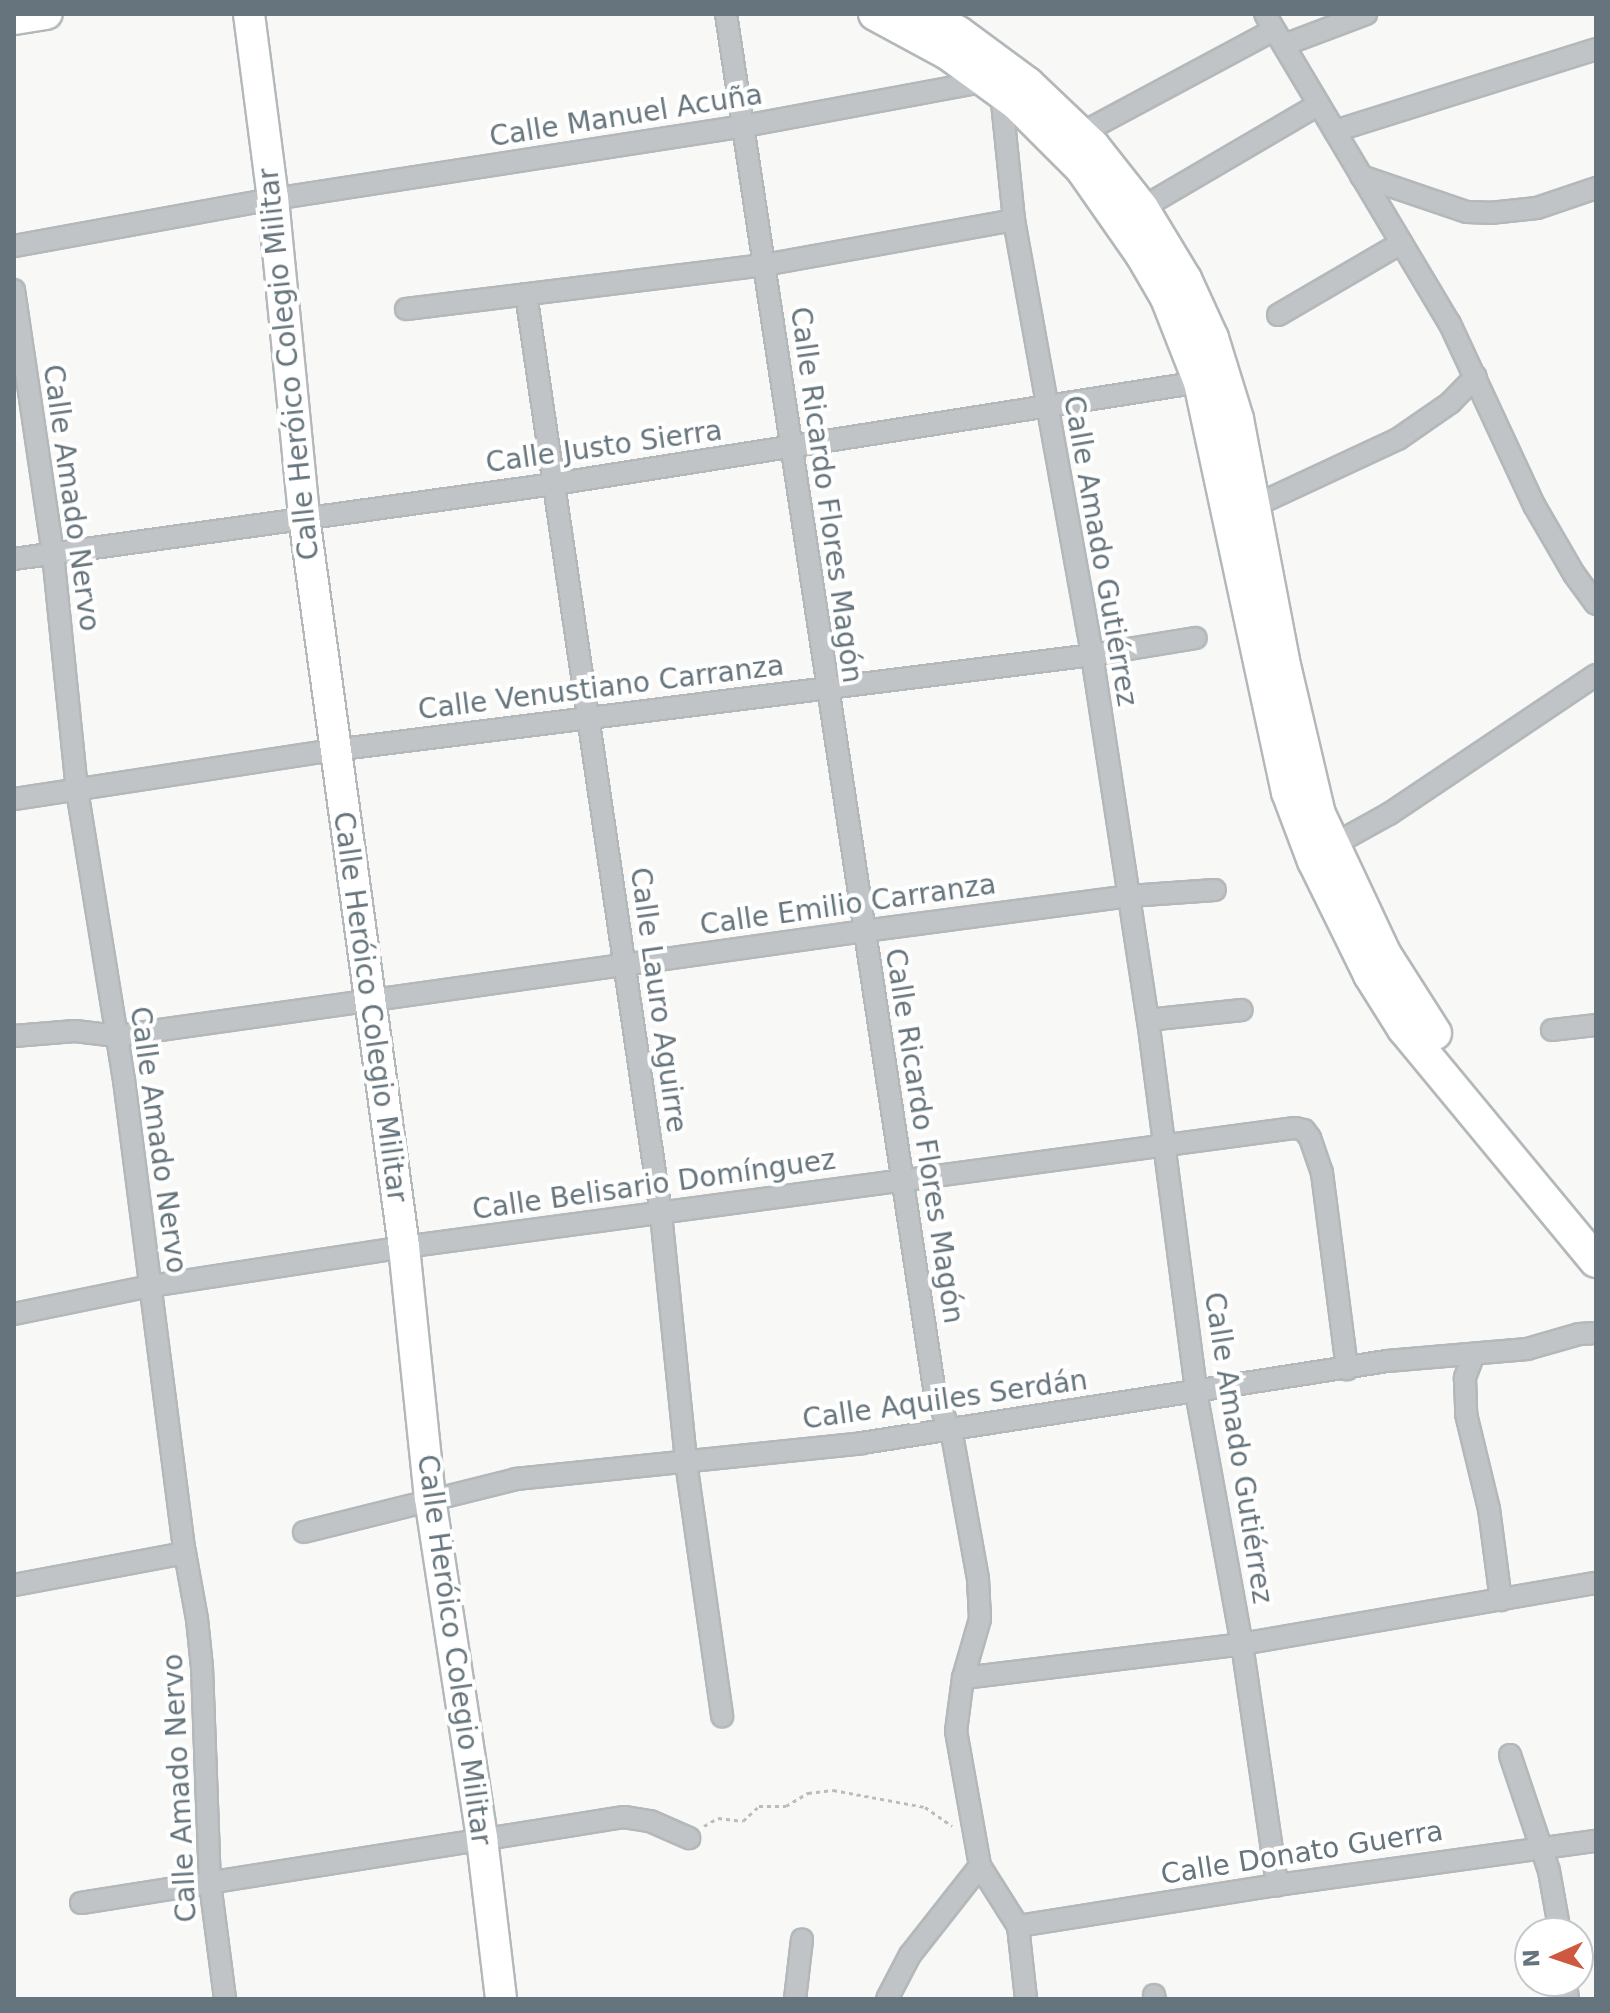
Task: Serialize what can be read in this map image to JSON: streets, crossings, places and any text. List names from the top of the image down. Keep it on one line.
{"streets":{"main road":["Calle Heróico Colegio Militar"],"street":["Calle Manuel Acuña","Calle Justo Sierra","Calle Ricardo Flores Magón","Calle Amado Nervo","Calle Amado Gutiérrez","Calle Venustiano Carranza","Calle Emilio Carranza","Calle Lauro Aguirre","Calle Belisario Domínguez","Calle Aquiles Serdán","Calle Donato Guerra"]},"crossings":[["Calle Manuel Acuña","Calle Heróico Colegio Militar"],["Calle Manuel Acuña","Calle Ricardo Flores Magón"],["Calle Manuel Acuña","Calle Amado Gutiérrez"],["Calle Heróico Colegio Militar","Calle Justo Sierra"],["Calle Heróico Colegio Militar","Calle Venustiano Carranza"],["Calle Heróico Colegio Militar","Calle Emilio Carranza"],["Calle Heróico Colegio Militar","Calle Belisario Domínguez"],["Calle Heróico Colegio Militar","Calle Aquiles Serdán"],["Calle Justo Sierra","Calle Ricardo Flores Magón"],["Calle Justo Sierra","Calle Amado Nervo"],["Calle Justo Sierra","Calle Amado Gutiérrez"],["Calle Justo Sierra","Calle Lauro Aguirre"],["Calle Ricardo Flores Magón","Calle Venustiano Carranza"],["Calle Ricardo Flores Magón","Calle Emilio Carranza"],["Calle Ricardo Flores Magón","Calle Belisario Domínguez"],["Calle Ricardo Flores Magón","Calle Aquiles Serdán"],["Calle Ricardo Flores Magón","Calle Donato Guerra"],["Calle Amado Nervo","Calle Venustiano Carranza"],["Calle Amado Nervo","Calle Emilio Carranza"],["Calle Amado Nervo","Calle Belisario Domínguez"],["Calle Amado Gutiérrez","Calle Venustiano Carranza"],["Calle Amado Gutiérrez","Calle Emilio Carranza"],["Calle Amado Gutiérrez","Calle Belisario Domínguez"],["Calle Amado Gutiérrez","Calle Aquiles Serdán"],["Calle Amado Gutiérrez","Calle Donato Guerra"],["Calle Venustiano Carranza","Calle Lauro Aguirre"],["Calle Emilio Carranza","Calle Lauro Aguirre"],["Calle Lauro Aguirre","Calle Belisario Domínguez"],["Calle Lauro Aguirre","Calle Aquiles Serdán"],["Calle Belisario Domínguez","Calle Aquiles Serdán"]],"north":"left"}
